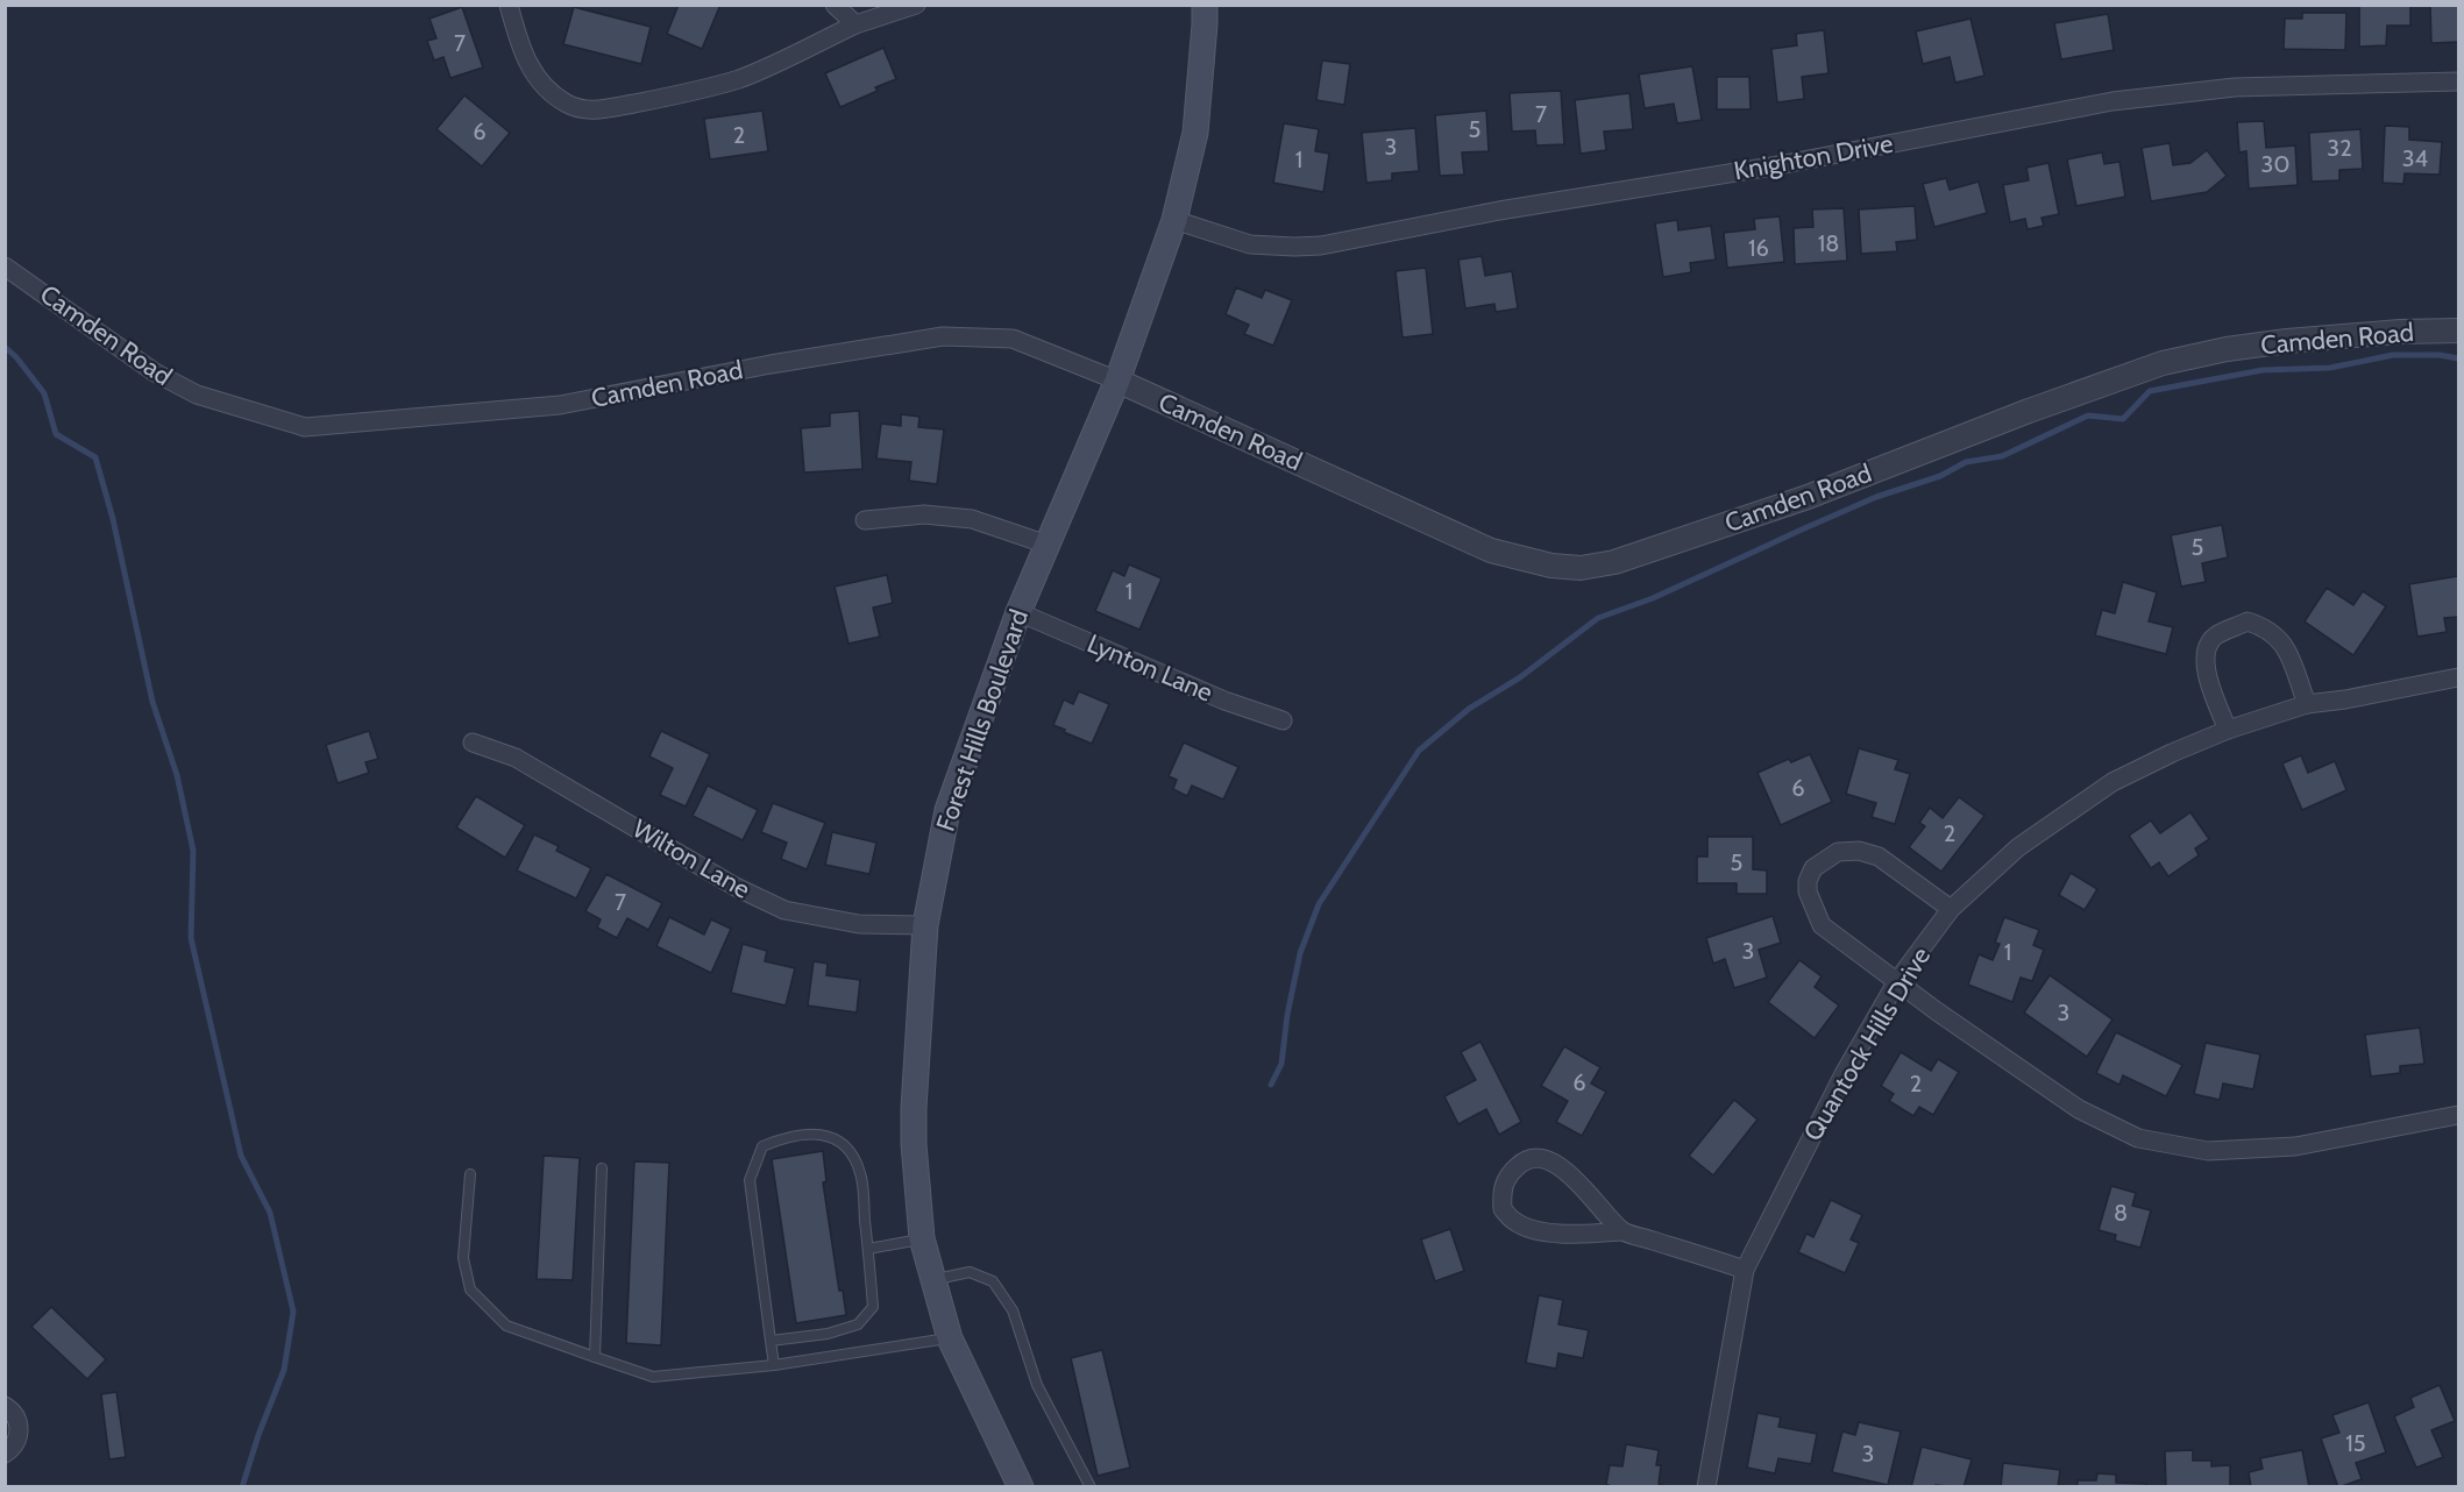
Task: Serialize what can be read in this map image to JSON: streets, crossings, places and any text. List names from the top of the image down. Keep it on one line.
{"streets":{"main road":["Forest Hills Boulevard"],"street":["Knighton Drive","Camden Road","Lynton Lane","Wilton Lane","Quantock Hills Drive"]},"crossings":[["Knighton Drive","Forest Hills Boulevard"],["Camden Road","Forest Hills Boulevard"],["Lynton Lane","Forest Hills Boulevard"],["Forest Hills Boulevard","Wilton Lane"]],"house_numbers":["7","7","5","6","2","3","32","34","1","30","18","16","5","1","6","2","5","7","3","1","3","6","2","8","15","3"]}
